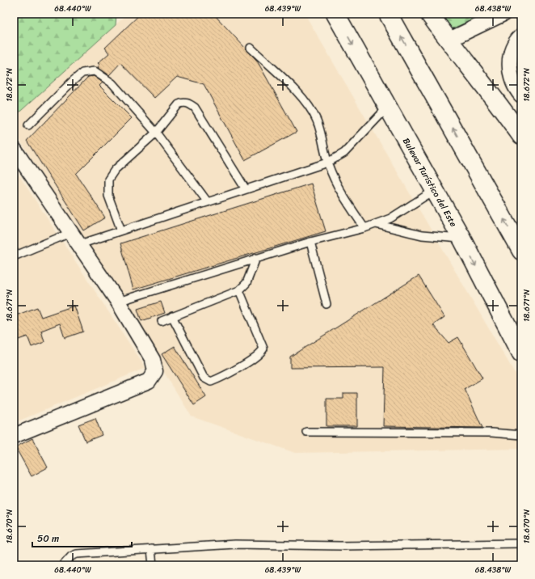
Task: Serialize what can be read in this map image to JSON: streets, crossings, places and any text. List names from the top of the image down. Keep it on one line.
{"streets":{"main road":["Bulevar Turístico del Este"]},"scale_bar":"50 m","coordinates":["68.440°W","68.439°W","68.438°W","18.672°N","18.671°N","18.670°N"]}
